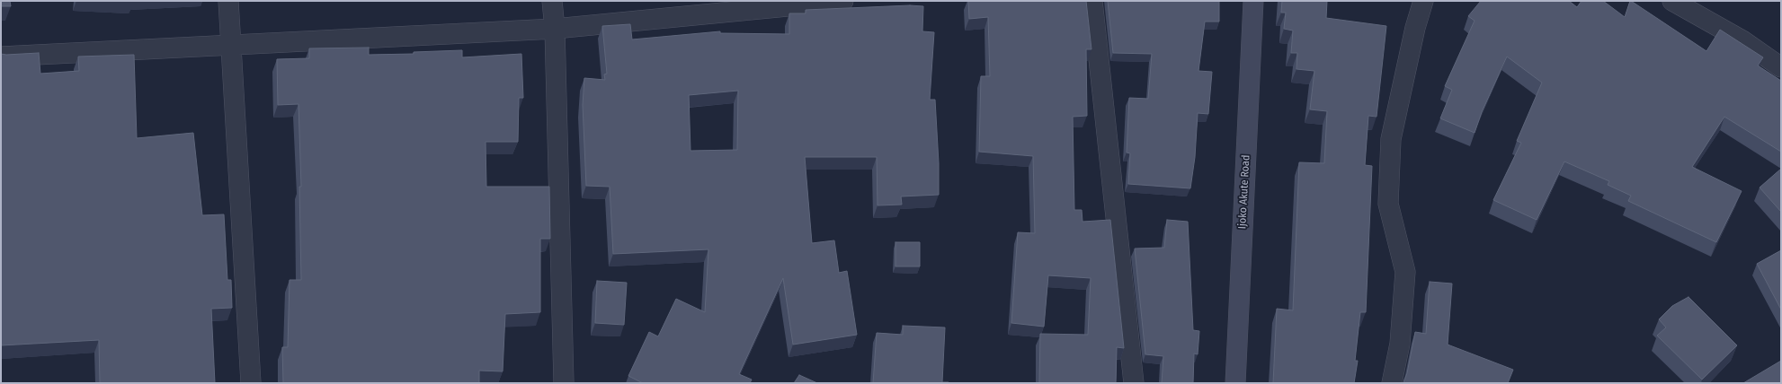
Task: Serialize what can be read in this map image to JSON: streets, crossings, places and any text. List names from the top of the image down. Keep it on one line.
{"streets":{"main road":["Ijoko Akute Road"]}}
